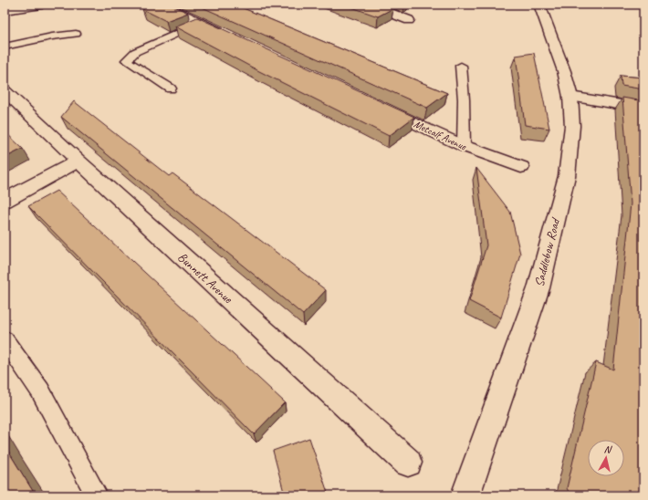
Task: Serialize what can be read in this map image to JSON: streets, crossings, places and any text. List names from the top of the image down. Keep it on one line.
{"streets":{"street":["Metcalf Avenue","Saddlebow Road","Bunnett Avenue"]},"north":"top"}
